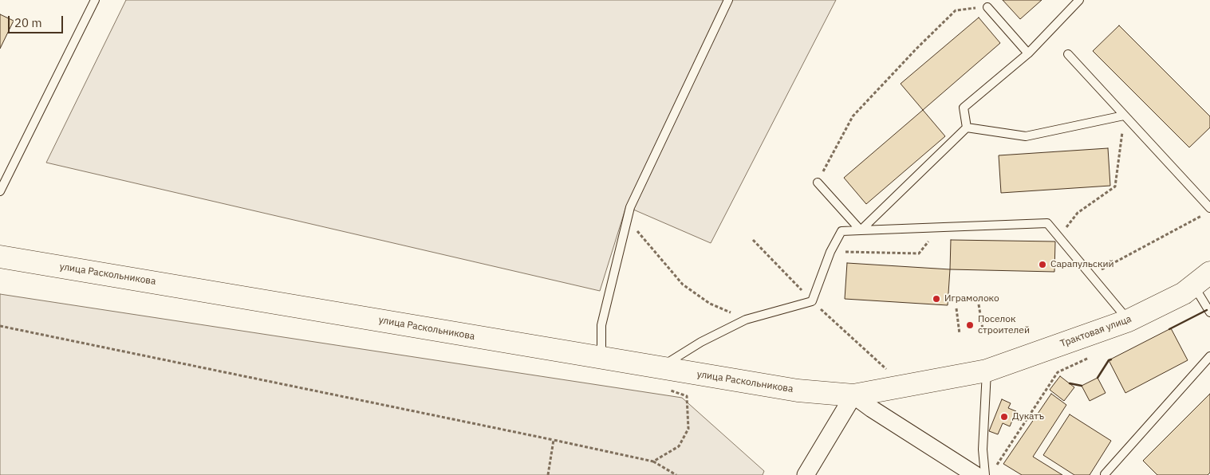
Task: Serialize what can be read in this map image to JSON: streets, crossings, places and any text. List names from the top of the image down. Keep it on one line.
{"streets":{"main road":["улица Раскольникова","Трактовая улица"]},"crossings":[["улица Раскольникова","Трактовая улица"]],"places":["Сарапульский","Играмолоко","Поселок строителей","Дукатъ"],"scale_bar":"20 m"}
